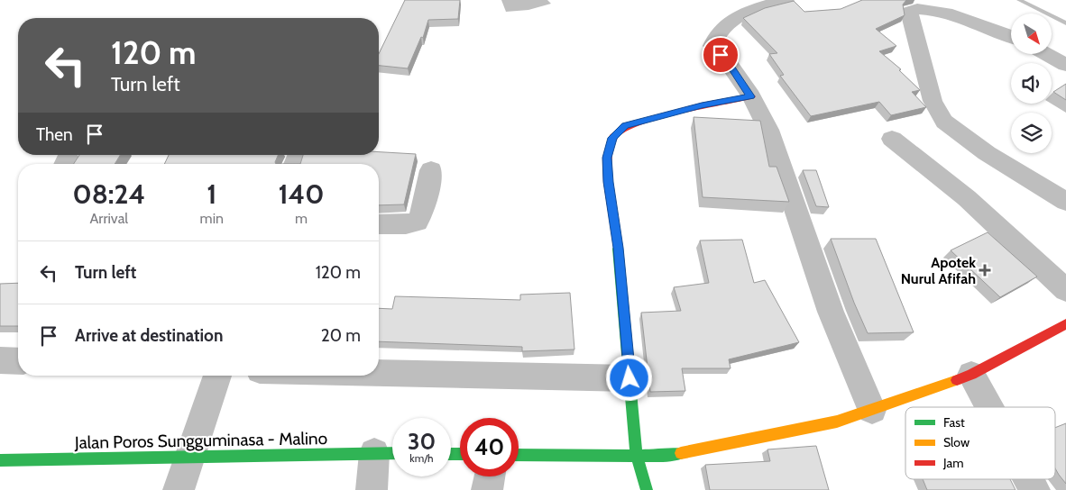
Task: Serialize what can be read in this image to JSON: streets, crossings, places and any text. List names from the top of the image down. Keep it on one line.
{"streets":{"main road":["Jalan Poros Sungguminasa - Malino"]},"places":{"health":["Apotek Nurul Afifah"]},"legend":["Fast","Slow","Jam"],"north":"bottom right","page":{"turn":["120 m","Turn left"],"then":"Then","eta":["08:24","Arrival","1","min","140","m"],"list":[{"name":"Turn left","value":"120 m"},{"name":"Arrive at destination","value":"20 m"}],"speed":"30 km/h","limit":"40"}}
